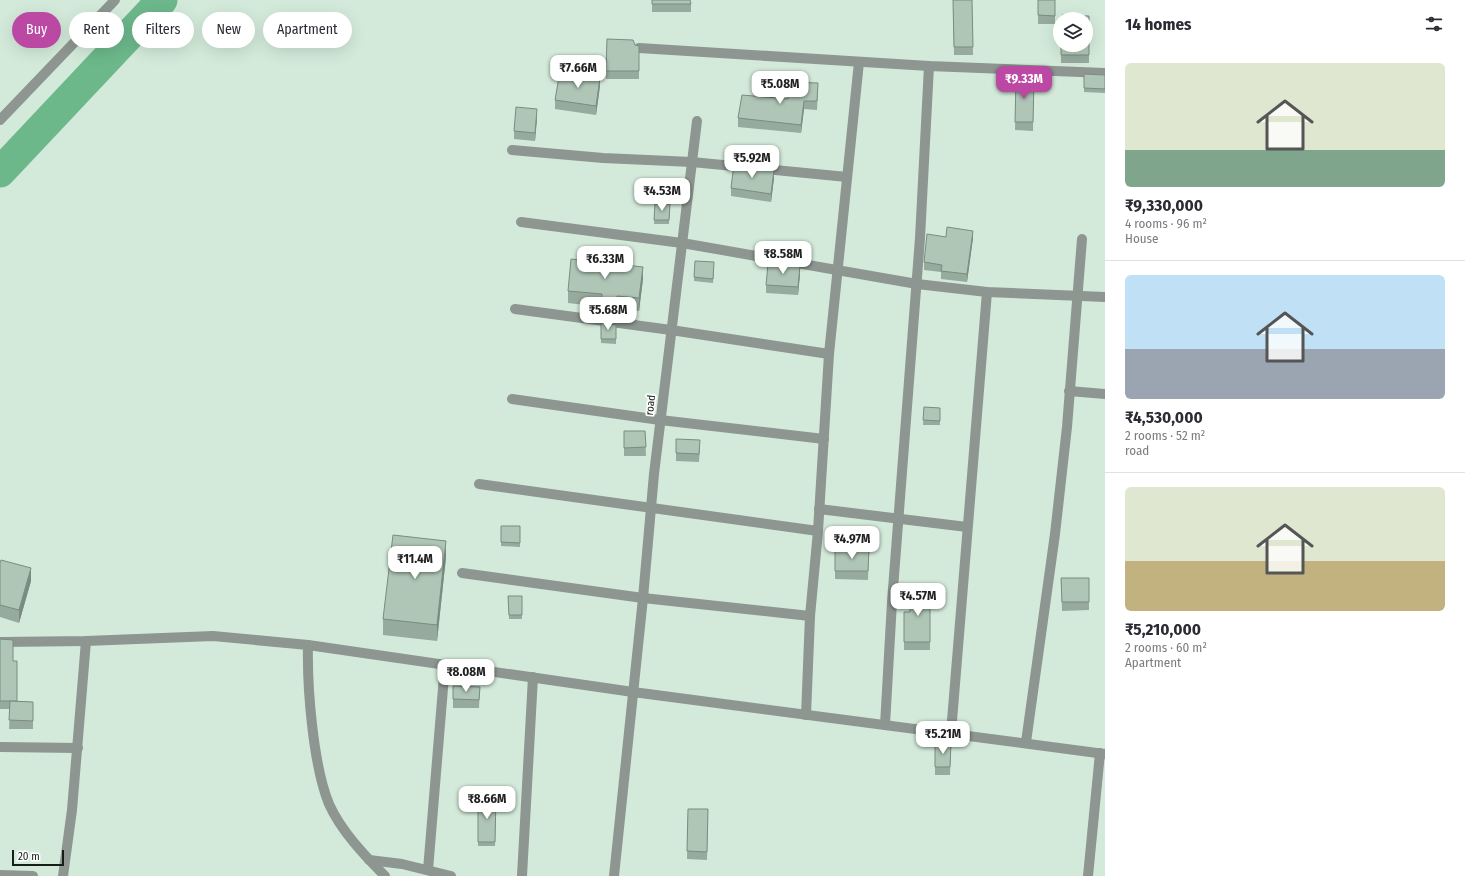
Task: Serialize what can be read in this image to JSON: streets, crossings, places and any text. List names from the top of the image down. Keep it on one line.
{"streets":{"street":["road"]},"scale_bar":"20 m","page":{"heading":"14 homes","chip":["Buy","Rent","Filters","New","Apartment"],"list":[{"name":"₹9,330,000","note":"4 rooms · 96 m² · House"},{"name":"₹4,530,000","note":"2 rooms · 52 m² · road"},{"name":"₹5,210,000","note":"2 rooms · 60 m² · Apartment"}],"price":["₹7.66M","₹9.33M","₹5.08M","₹5.92M","₹4.53M","₹8.58M","₹6.33M","₹5.68M","₹4.97M","₹11.4M","₹4.57M","₹8.08M","₹5.21M","₹8.66M"],"scale":"20 m"}}
